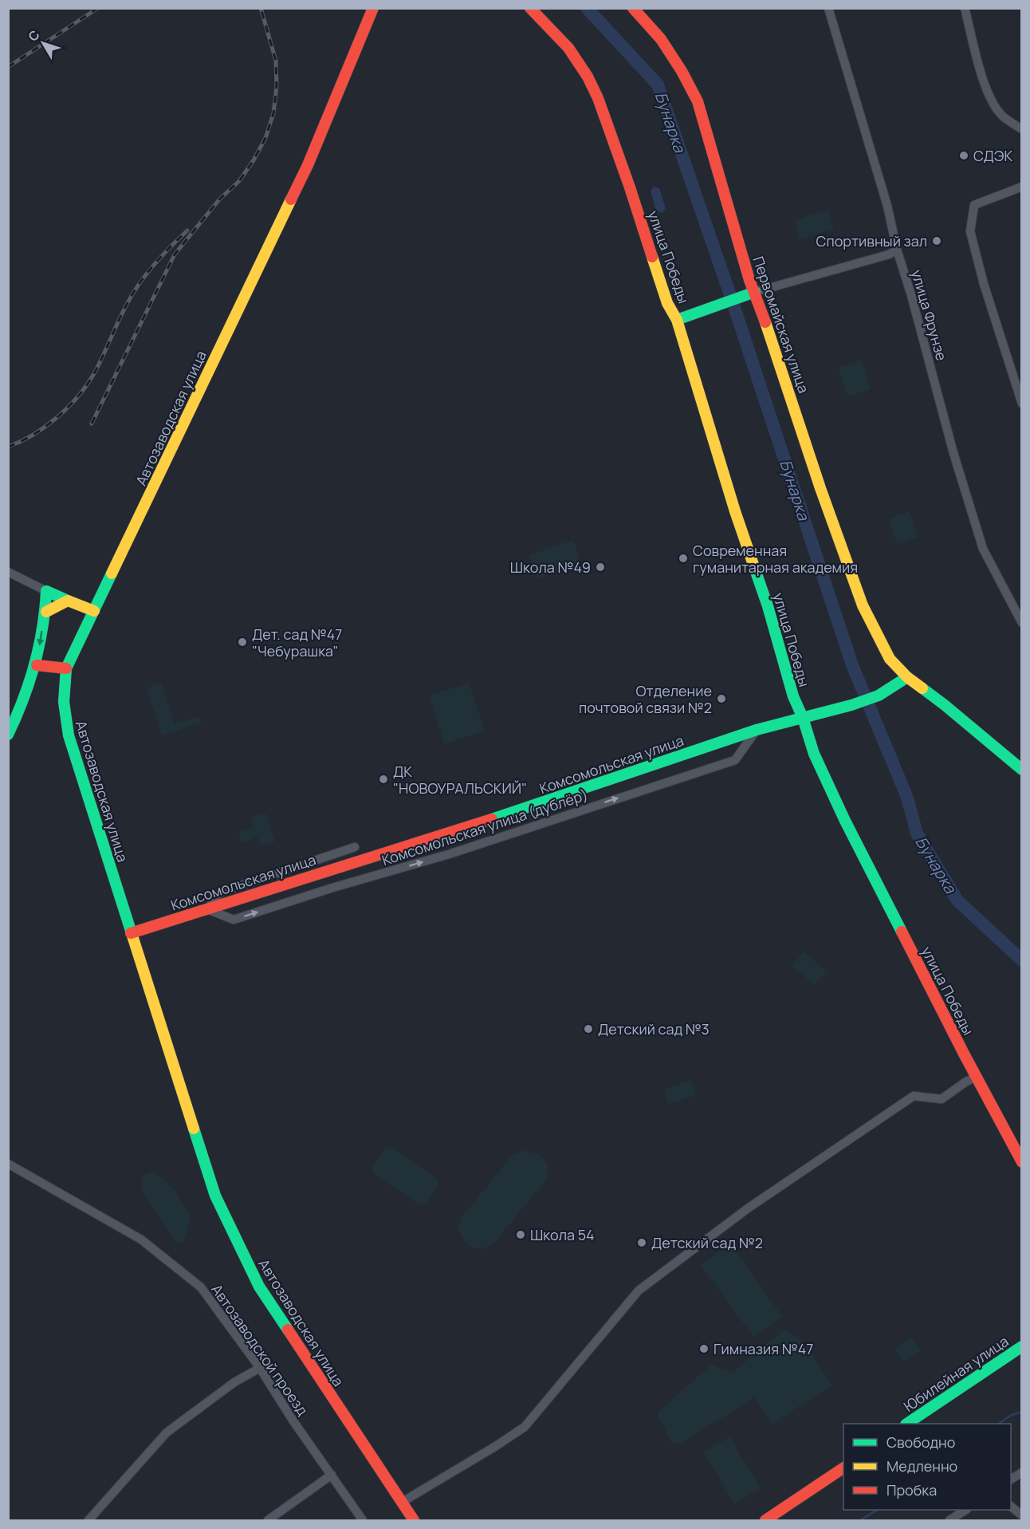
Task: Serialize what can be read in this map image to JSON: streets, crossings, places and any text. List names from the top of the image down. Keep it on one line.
{"streets":{"street":["улица Победы","улица Фрунзе","Первомайская улица","Автозаводская улица","Комсомольская улица","Комсомольская улица (дублёр)","Автозаводской проезд","Юбилейная улица"]},"crossings":[["улица Победы","Комсомольская улица"],["Первомайская улица","Комсомольская улица"],["Автозаводская улица","Комсомольская улица"],["Комсомольская улица","Комсомольская улица (дублёр)"]],"one_way":["Комсомольская улица (дублёр)"],"water":["Бунарка"],"places":["СДЭК","Спортивный зал","Современная гуманитарная академия","Школа №49","Дет. сад №47 \"Чебурашка\"","Отделение почтовой связи №2","ДК \"НОВОУРАЛЬСКИЙ\"","Детский сад №3","Школа 54","Детский сад №2","Гимназия №47"],"legend":["Свободно","Медленно","Пробка"],"north":"top left"}
